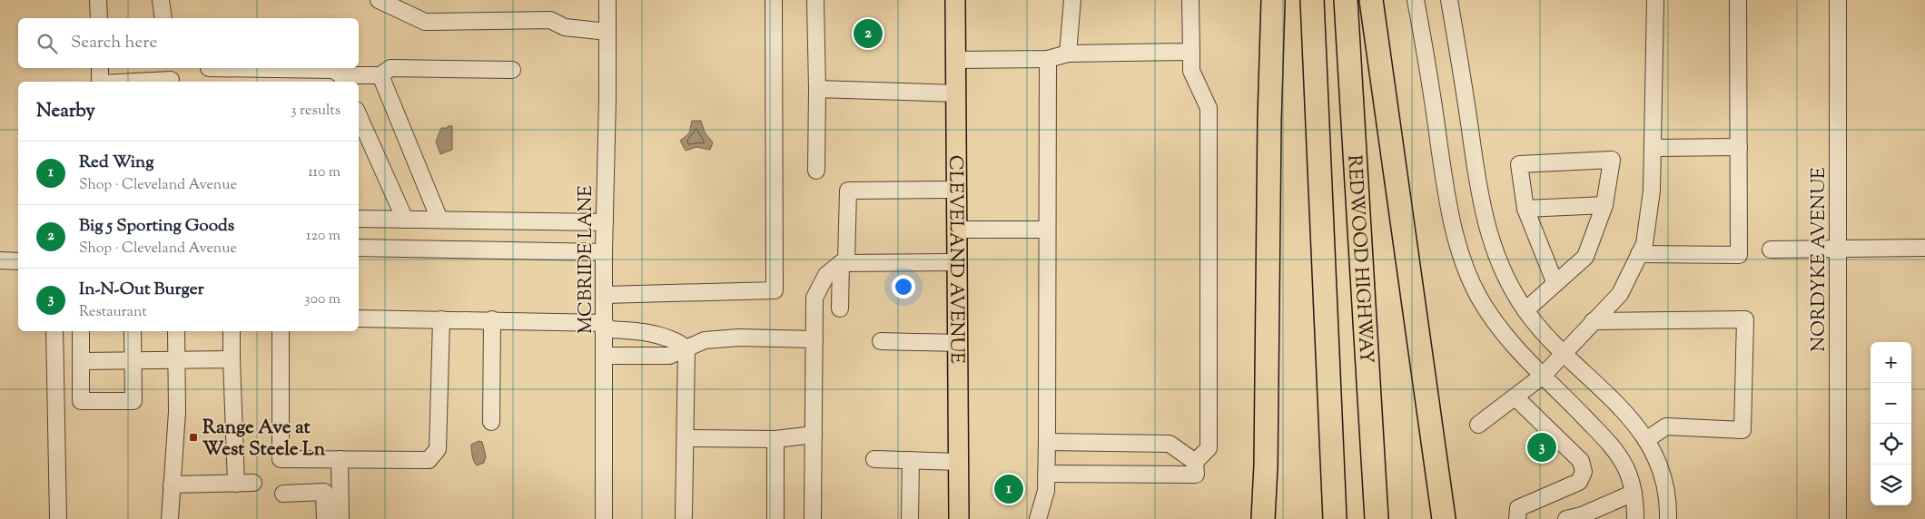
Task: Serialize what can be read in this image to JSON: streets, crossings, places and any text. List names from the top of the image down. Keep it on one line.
{"streets":{"highway":["REDWOOD HIGHWAY"],"main road":["CLEVELAND AVENUE"],"street":["MCBRIDE LANE","NORDYKE AVENUE"]},"places":{"transit":["Range Ave at West Steele Ln"]},"page":{"pins":["2","3","1"],"search":"Search here","heading":["Nearby","3 results"],"list":[{"mark":"1","name":"Red Wing","note":"Shop · Cleveland Avenue","value":"110 m"},{"mark":"2","name":"Big 5 Sporting Goods","note":"Shop · Cleveland Avenue","value":"120 m"},{"mark":"3","name":"In-N-Out Burger","note":"Restaurant","value":"300 m"}],"map_buttons":["+","−"]}}
